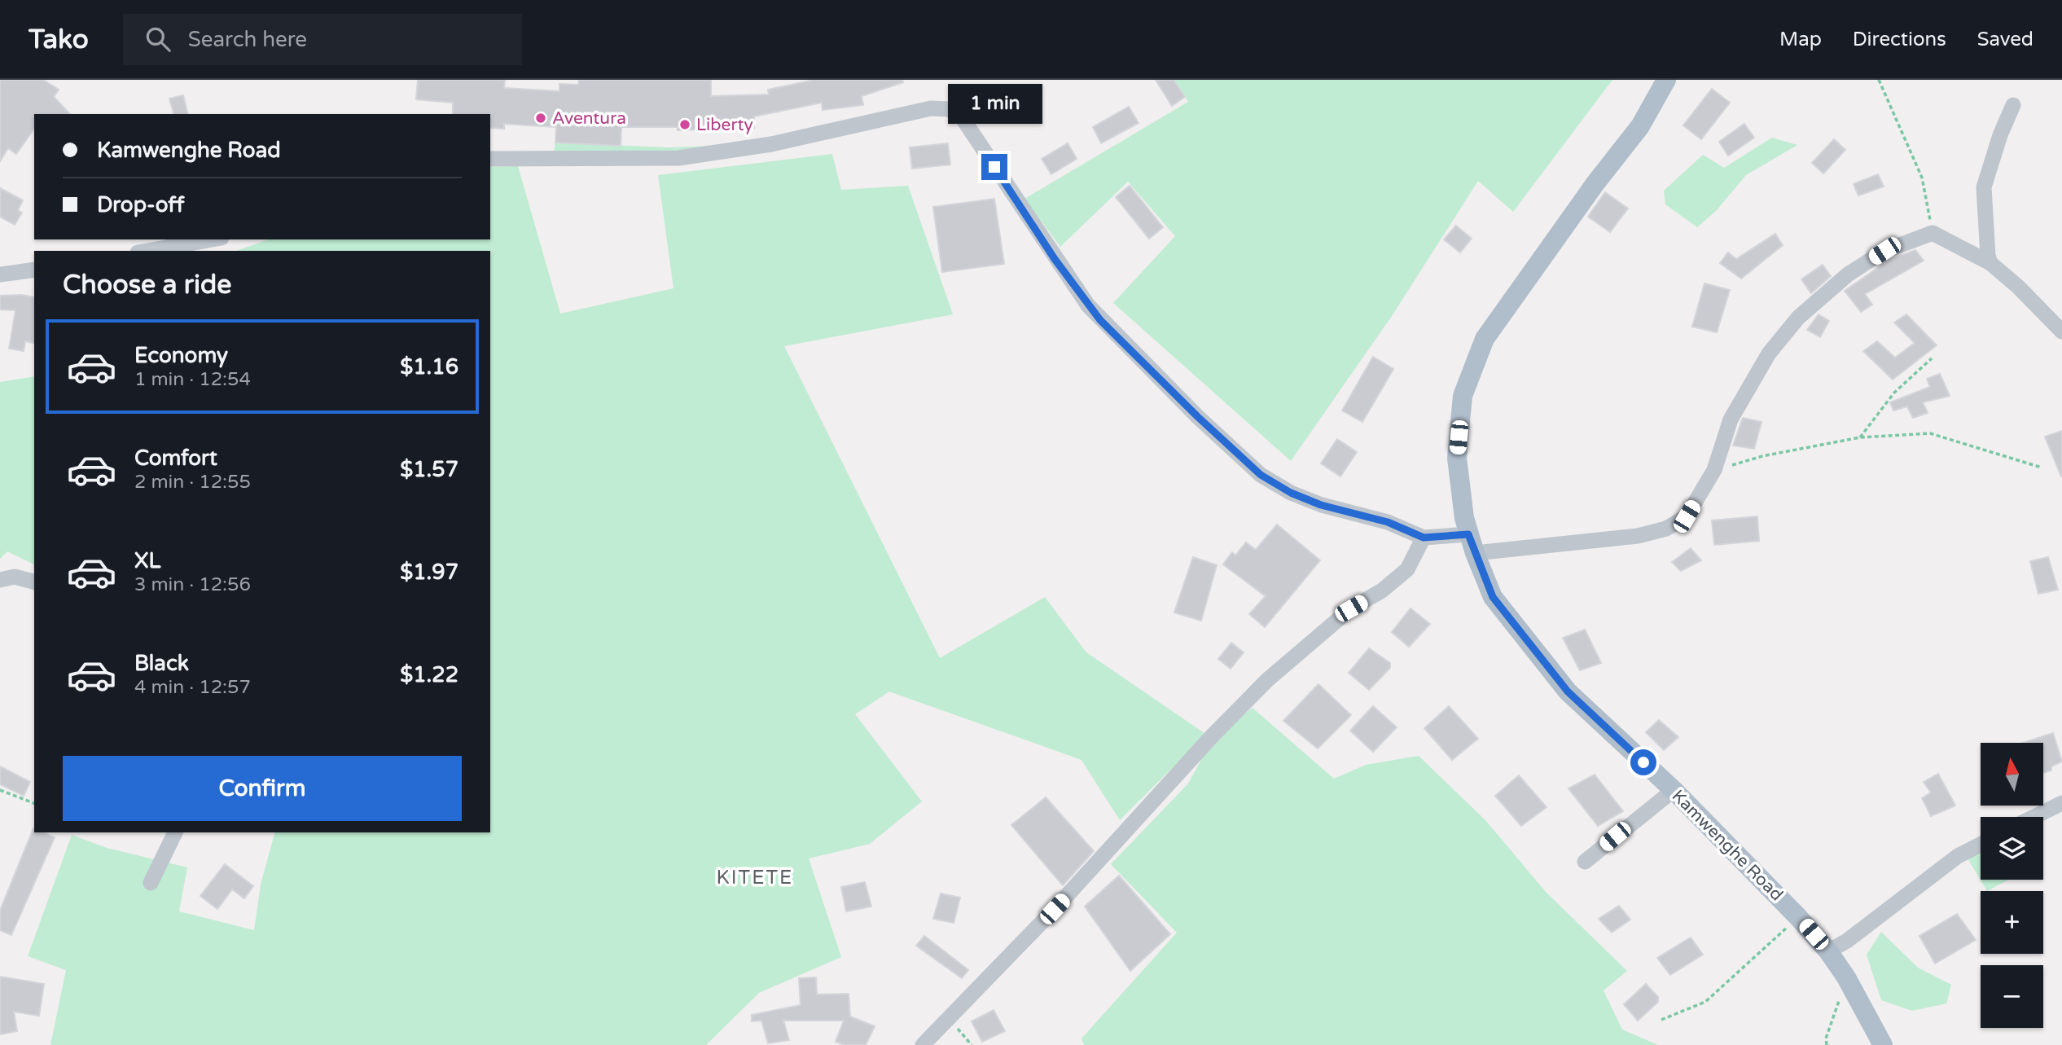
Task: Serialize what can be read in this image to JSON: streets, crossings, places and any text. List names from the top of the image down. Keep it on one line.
{"streets":{"main road":["Kamwenghe Road"]},"districts":["KITETE"],"places":["Aventura","Liberty"],"north":"top","page":{"header":"Tako","search":"Search here","nav":["Map","Directions","Saved"],"bubble":"1 min","banner":["Kamwenghe Road","Drop-off"],"heading":"Choose a ride","list":[{"name":"Economy","note":"1 min · 12:54","value":"$1.16"},{"name":"Comfort","note":"2 min · 12:55","value":"$1.57"},{"name":"XL","note":"3 min · 12:56","value":"$1.97"},{"name":"Black","note":"4 min · 12:57","value":"$1.22"}],"map_buttons":["+","−"],"buttons":"Confirm"}}
